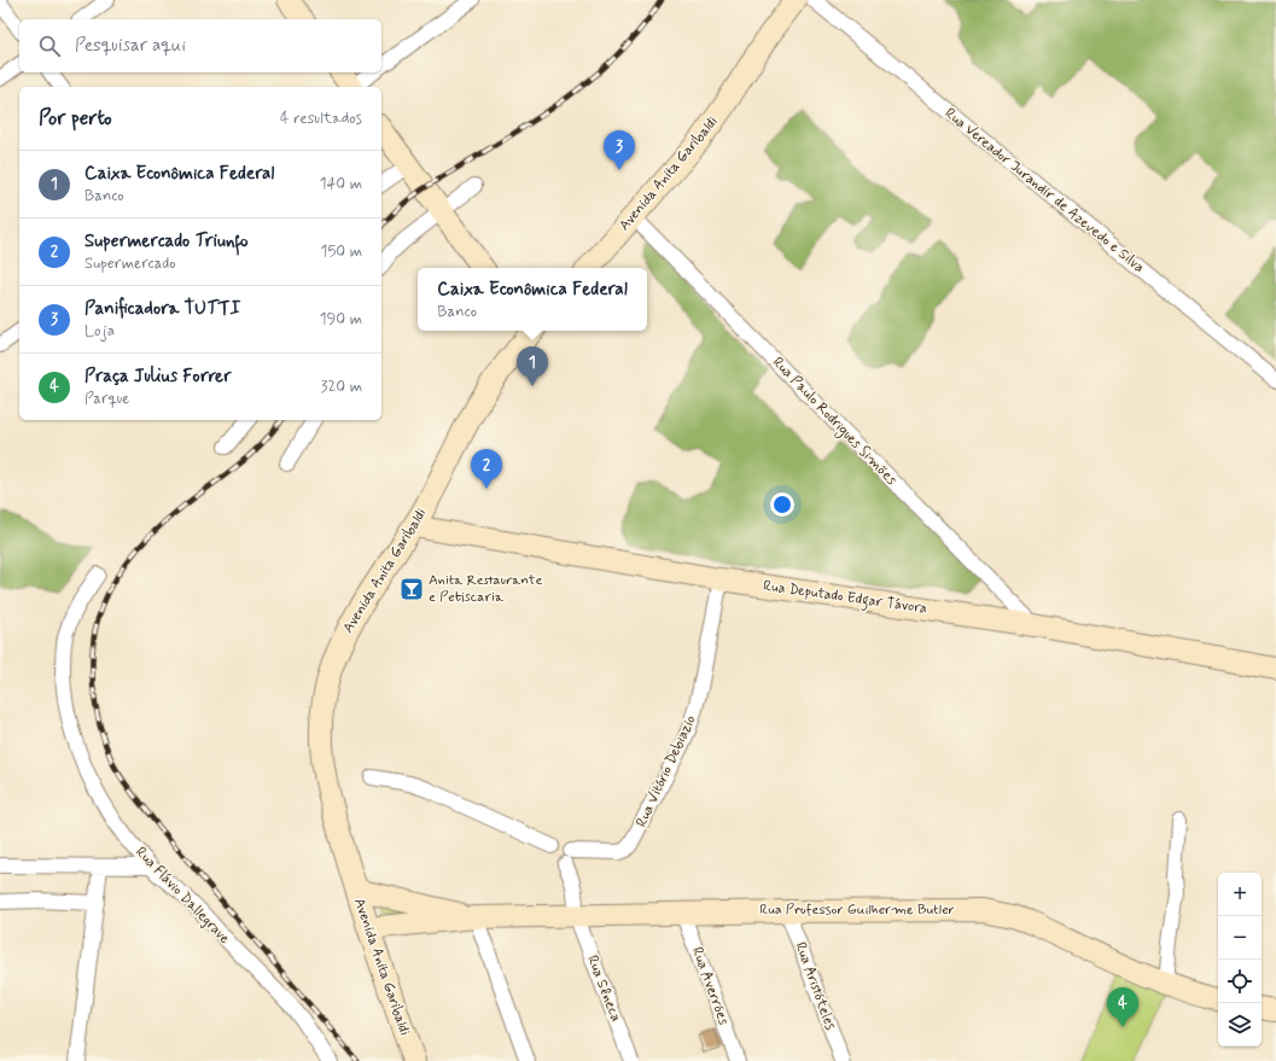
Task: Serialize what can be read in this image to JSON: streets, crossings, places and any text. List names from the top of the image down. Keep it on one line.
{"streets":{"main road":["Avenida Anita Garibaldi","Rua Deputado Edgar Távora","Rua Professor Guilherme Butler"],"street":["Rua Vereador Jurandir de Azevedo e Silva","Rua Paulo Rodrigues Simões","Rua Vitório Debiazio","Rua Flávio Dallegrave","Rua Averróes","Rua Aristóteles","Rua Sêneca"]},"crossings":[["Avenida Anita Garibaldi","Rua Paulo Rodrigues Simões"],["Avenida Anita Garibaldi","Rua Deputado Edgar Távora"],["Avenida Anita Garibaldi","Rua Professor Guilherme Butler"],["Rua Paulo Rodrigues Simões","Rua Deputado Edgar Távora"],["Rua Deputado Edgar Távora","Rua Vitório Debiazio"],["Rua Vitório Debiazio","Rua Sêneca"],["Rua Professor Guilherme Butler","Rua Averróes"],["Rua Professor Guilherme Butler","Rua Aristóteles"],["Rua Professor Guilherme Butler","Rua Sêneca"]],"places":{"bar":["Anita Restaurante e Petiscaria"]},"page":{"search":"Pesquisar aqui","heading":["Por perto","4 resultados"],"pins":["3","1","2","4"],"list":[{"mark":"1","name":"Caixa Econômica Federal","note":"Banco","value":"140 m"},{"mark":"2","name":"Supermercado Triunfo","note":"Supermercado","value":"150 m"},{"mark":"3","name":"Panificadora TUTTI","note":"Loja","value":"190 m"},{"mark":"4","name":"Praça Julius Forrer","note":"Parque","value":"320 m"}],"popup":["Caixa Econômica Federal","Banco"],"map_buttons":["+","−"]}}
